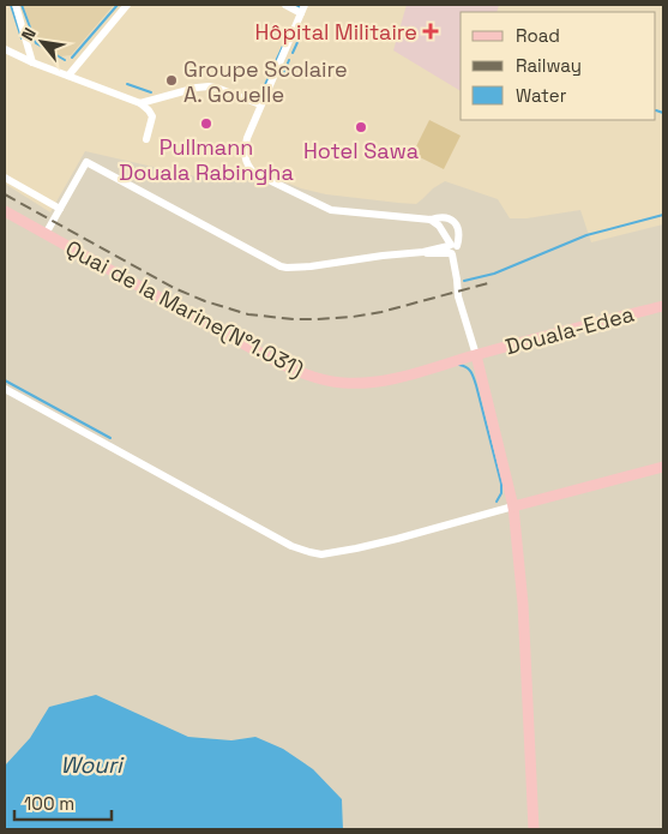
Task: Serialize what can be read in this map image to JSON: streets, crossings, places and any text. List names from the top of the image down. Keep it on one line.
{"streets":{"main road":["Quai de la Marine(N°1.031)","Douala-Edea"]},"crossings":[["Quai de la Marine(N°1.031)","Douala-Edea"]],"water":["Wouri"],"places":{"health":["Hôpital Militaire"],"other":["Groupe Scolaire A. Gouelle","Pullmann Douala Rabingha","Hotel Sawa"]},"legend":["Road","Railway","Water"],"scale_bar":"100 m","north":"top left"}
